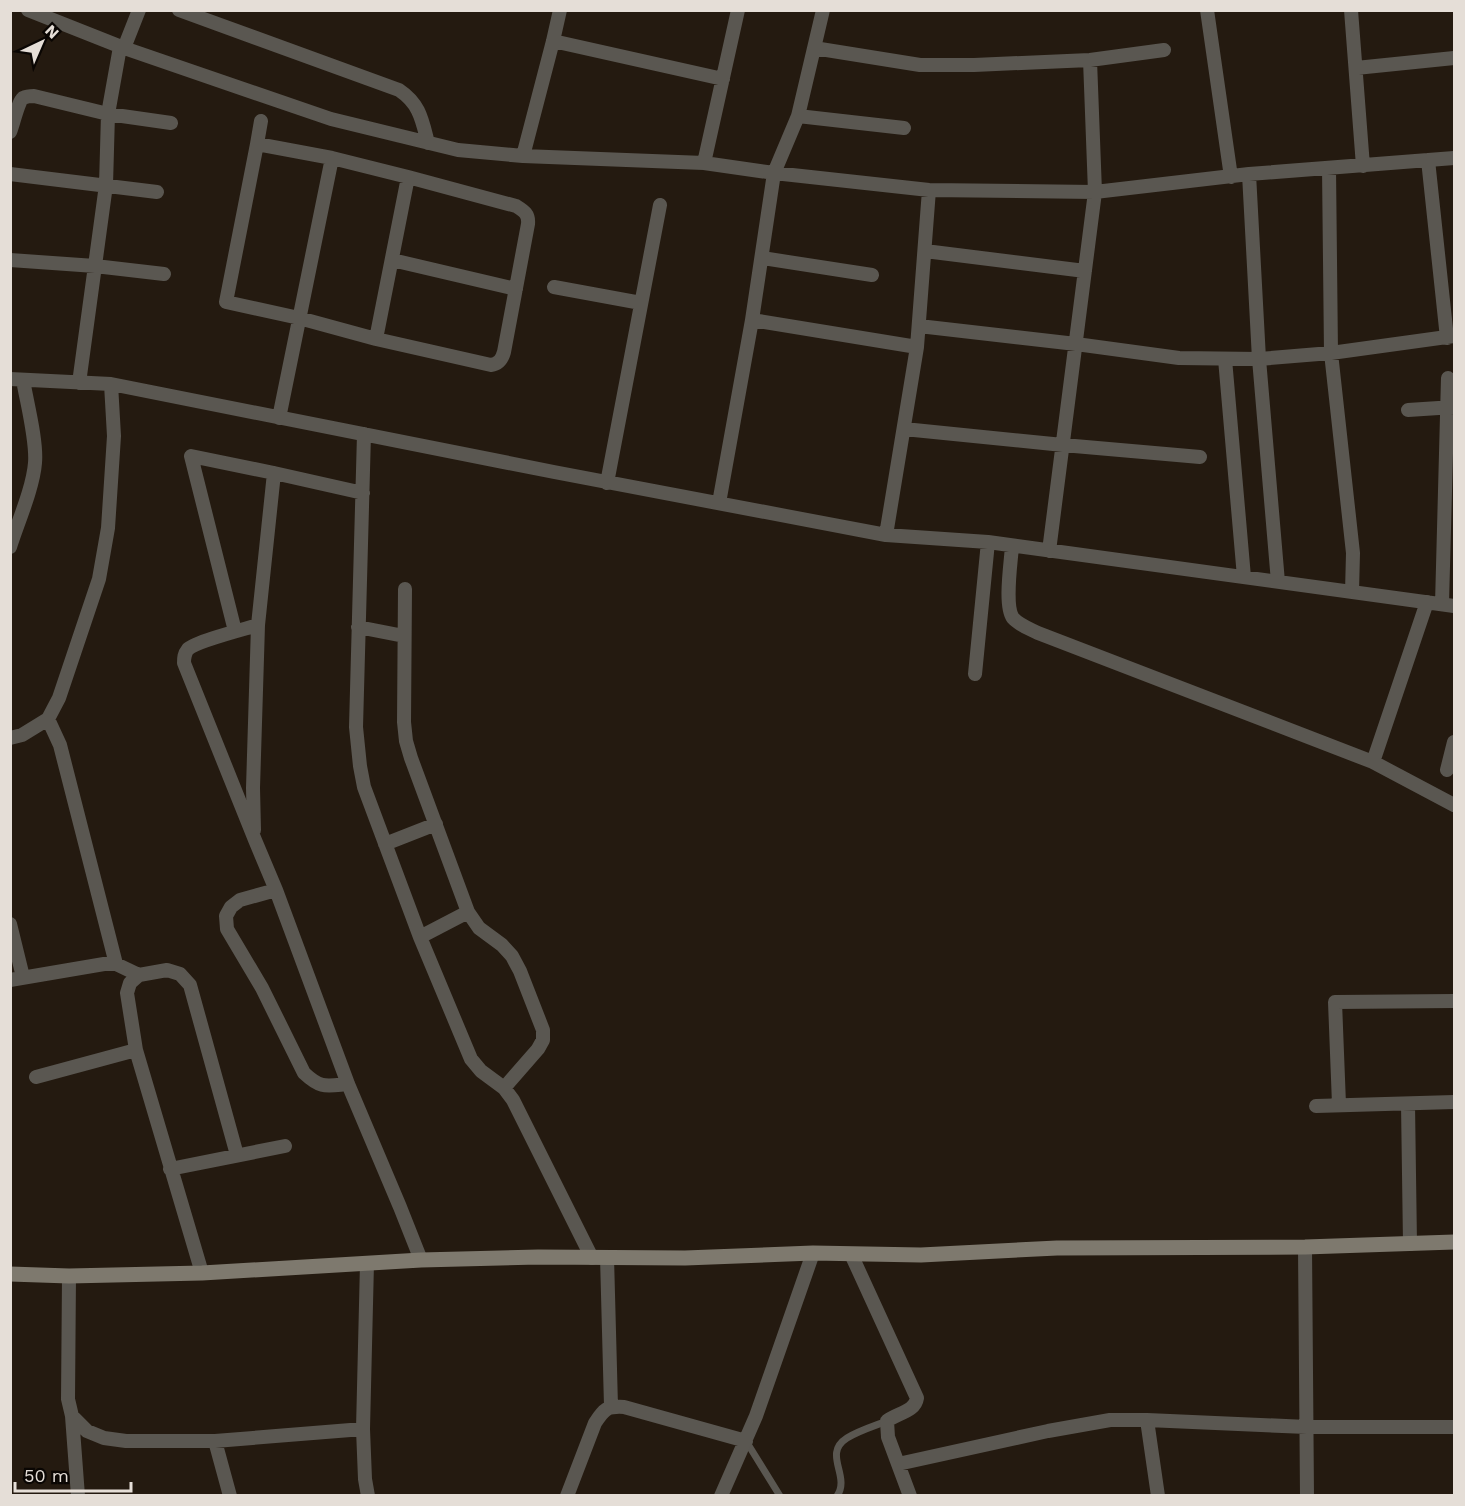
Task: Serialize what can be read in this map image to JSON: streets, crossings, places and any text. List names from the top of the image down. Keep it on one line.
{"scale_bar":"50 m","north":"top right"}
